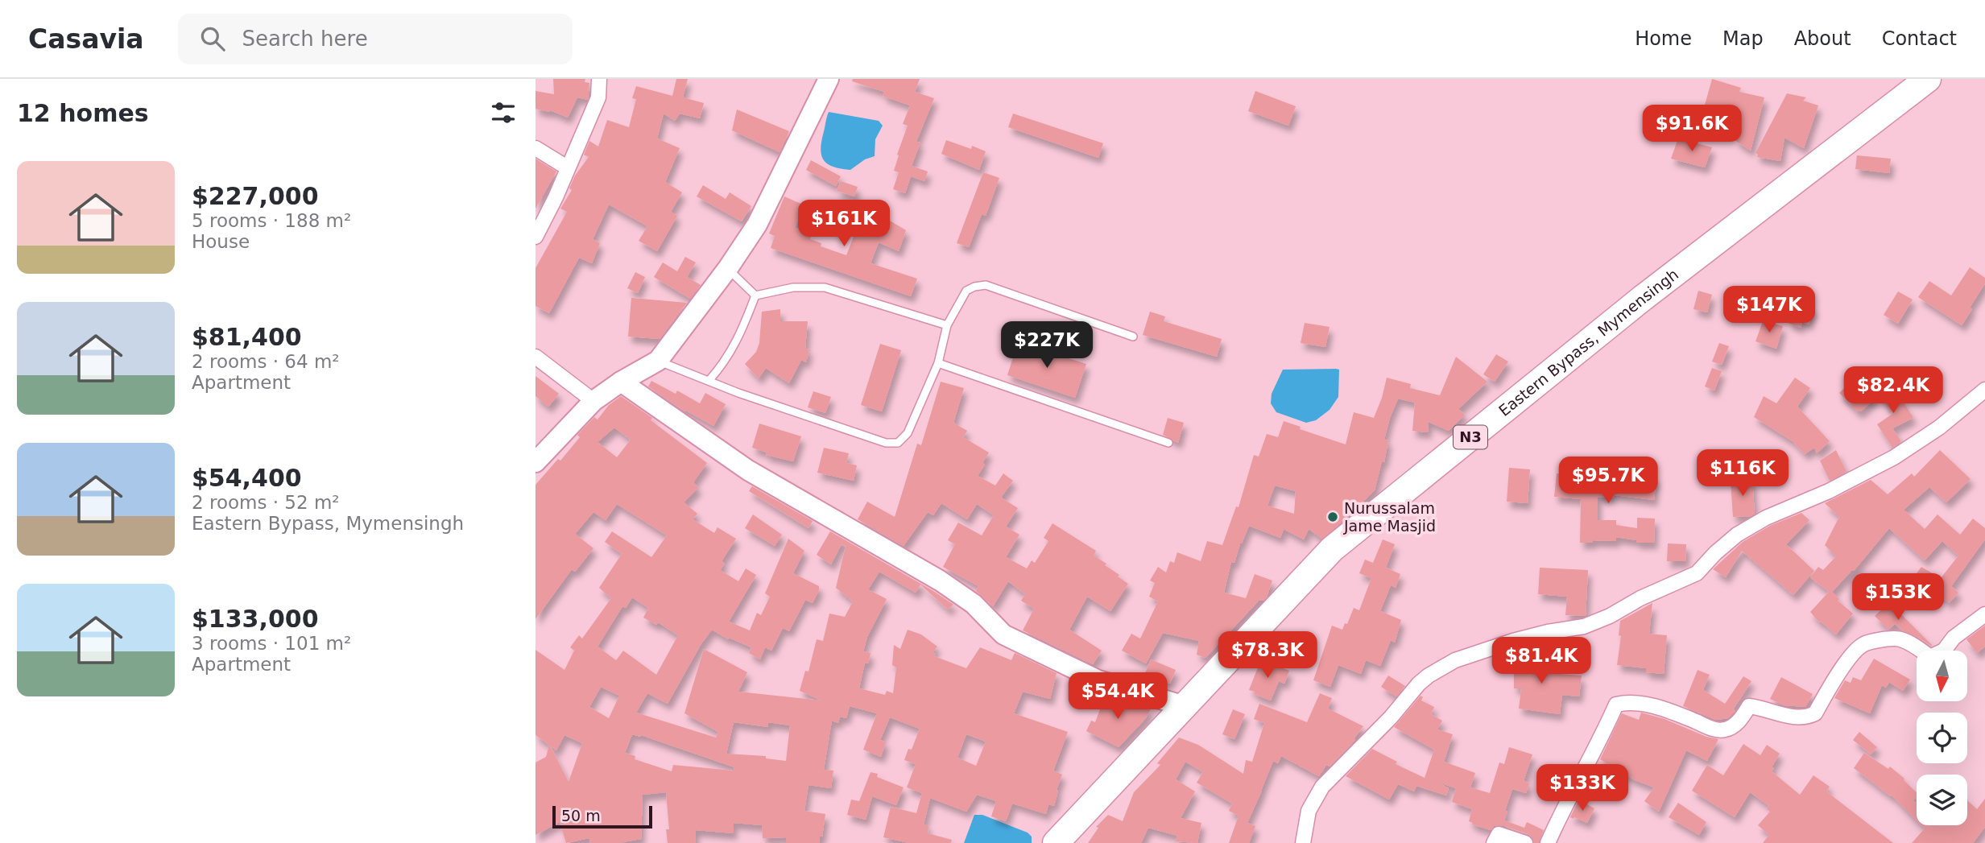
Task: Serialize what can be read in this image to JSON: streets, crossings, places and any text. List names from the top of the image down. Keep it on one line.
{"streets":{"highway":["Eastern Bypass, Mymensingh","N3"]},"places":["Nurussalam Jame Masjid"],"scale_bar":"50 m","north":"bottom","page":{"header":"Casavia","search":"Search here","nav":["Home","Map","About","Contact"],"heading":"12 homes","price":["$91.6K","$161K","$147K","$227K","$82.4K","$116K","$95.7K","$153K","$78.3K","$81.4K","$54.4K","$133K"],"list":[{"name":"$227,000","note":"5 rooms · 188 m² · House"},{"name":"$81,400","note":"2 rooms · 64 m² · Apartment"},{"name":"$54,400","note":"2 rooms · 52 m² · Eastern Bypass, Mymensingh"},{"name":"$133,000","note":"3 rooms · 101 m² · Apartment"}],"scale":"50 m"}}
